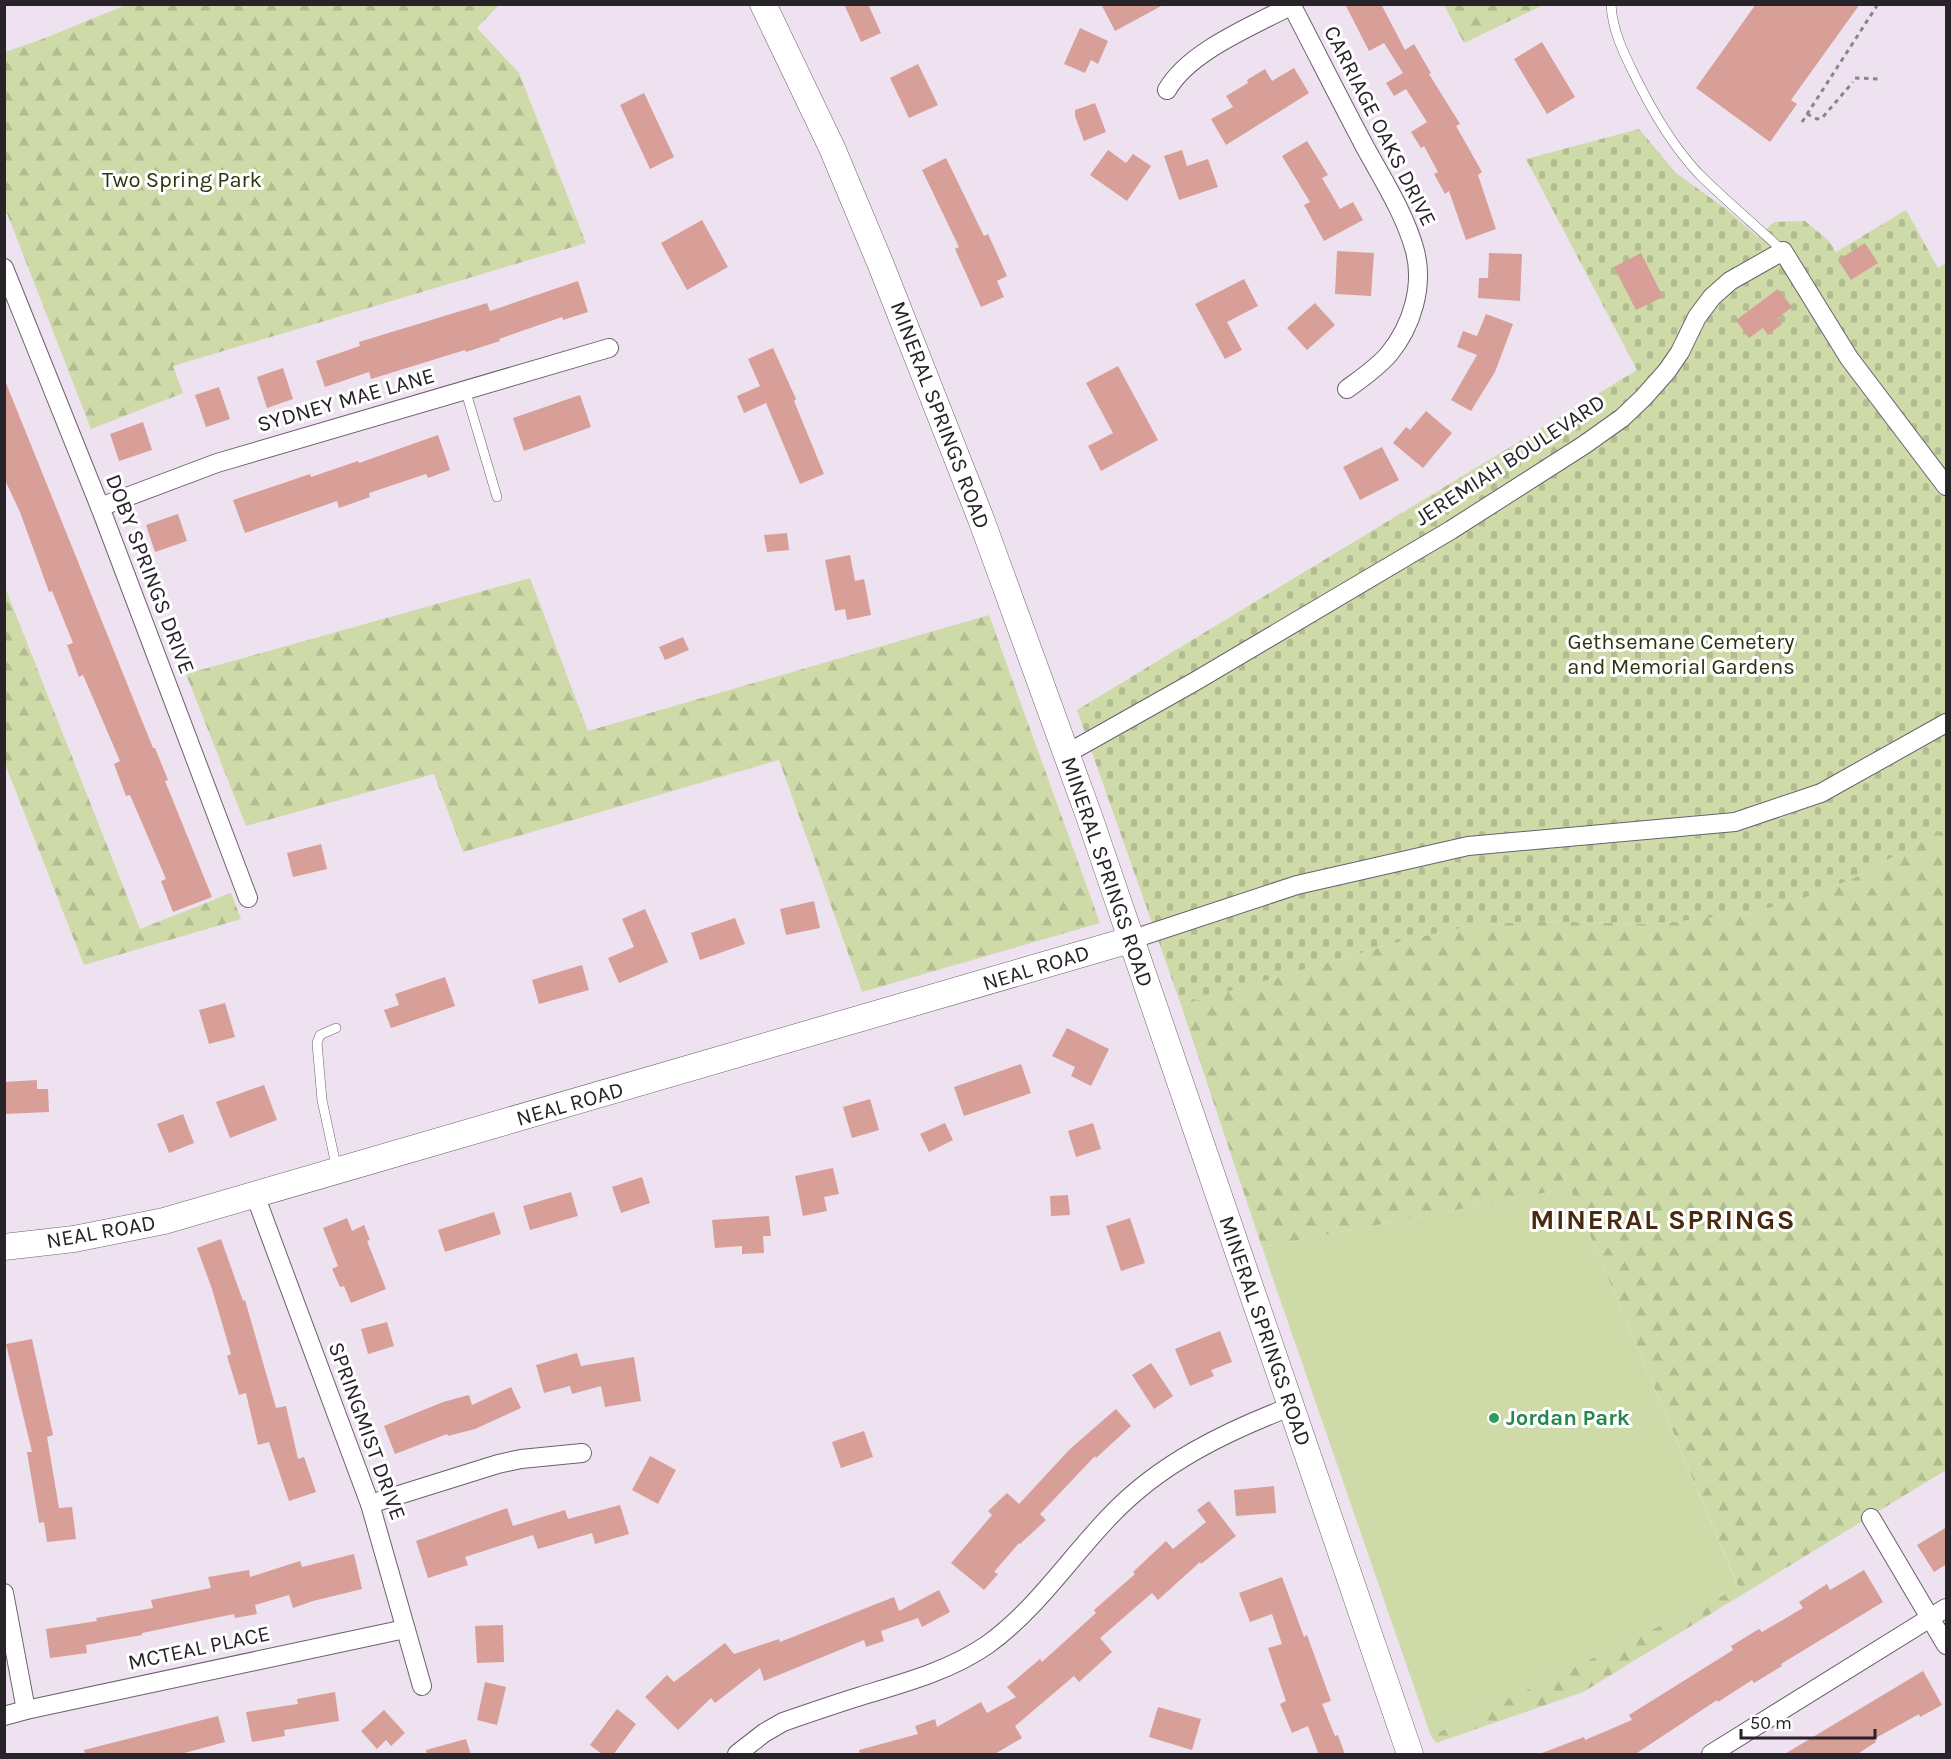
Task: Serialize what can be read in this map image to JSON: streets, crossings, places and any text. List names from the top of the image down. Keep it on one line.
{"streets":{"street":["CARRIAGE OAKS DRIVE","SYDNEY MAE LANE","MINERAL SPRINGS ROAD","JEREMIAH BOULEVARD","DOBY SPRINGS DRIVE","NEAL ROAD","SPRINGMIST DRIVE","MCTEAL PLACE"]},"crossings":[["SYDNEY MAE LANE","DOBY SPRINGS DRIVE"],["MINERAL SPRINGS ROAD","JEREMIAH BOULEVARD"],["MINERAL SPRINGS ROAD","NEAL ROAD"],["NEAL ROAD","SPRINGMIST DRIVE"],["SPRINGMIST DRIVE","MCTEAL PLACE"]],"districts":["MINERAL SPRINGS"],"parks":["Two Spring Park","Gethsemane Cemetery and Memorial Gardens"],"places":["Jordan Park"],"scale_bar":"50 m"}
